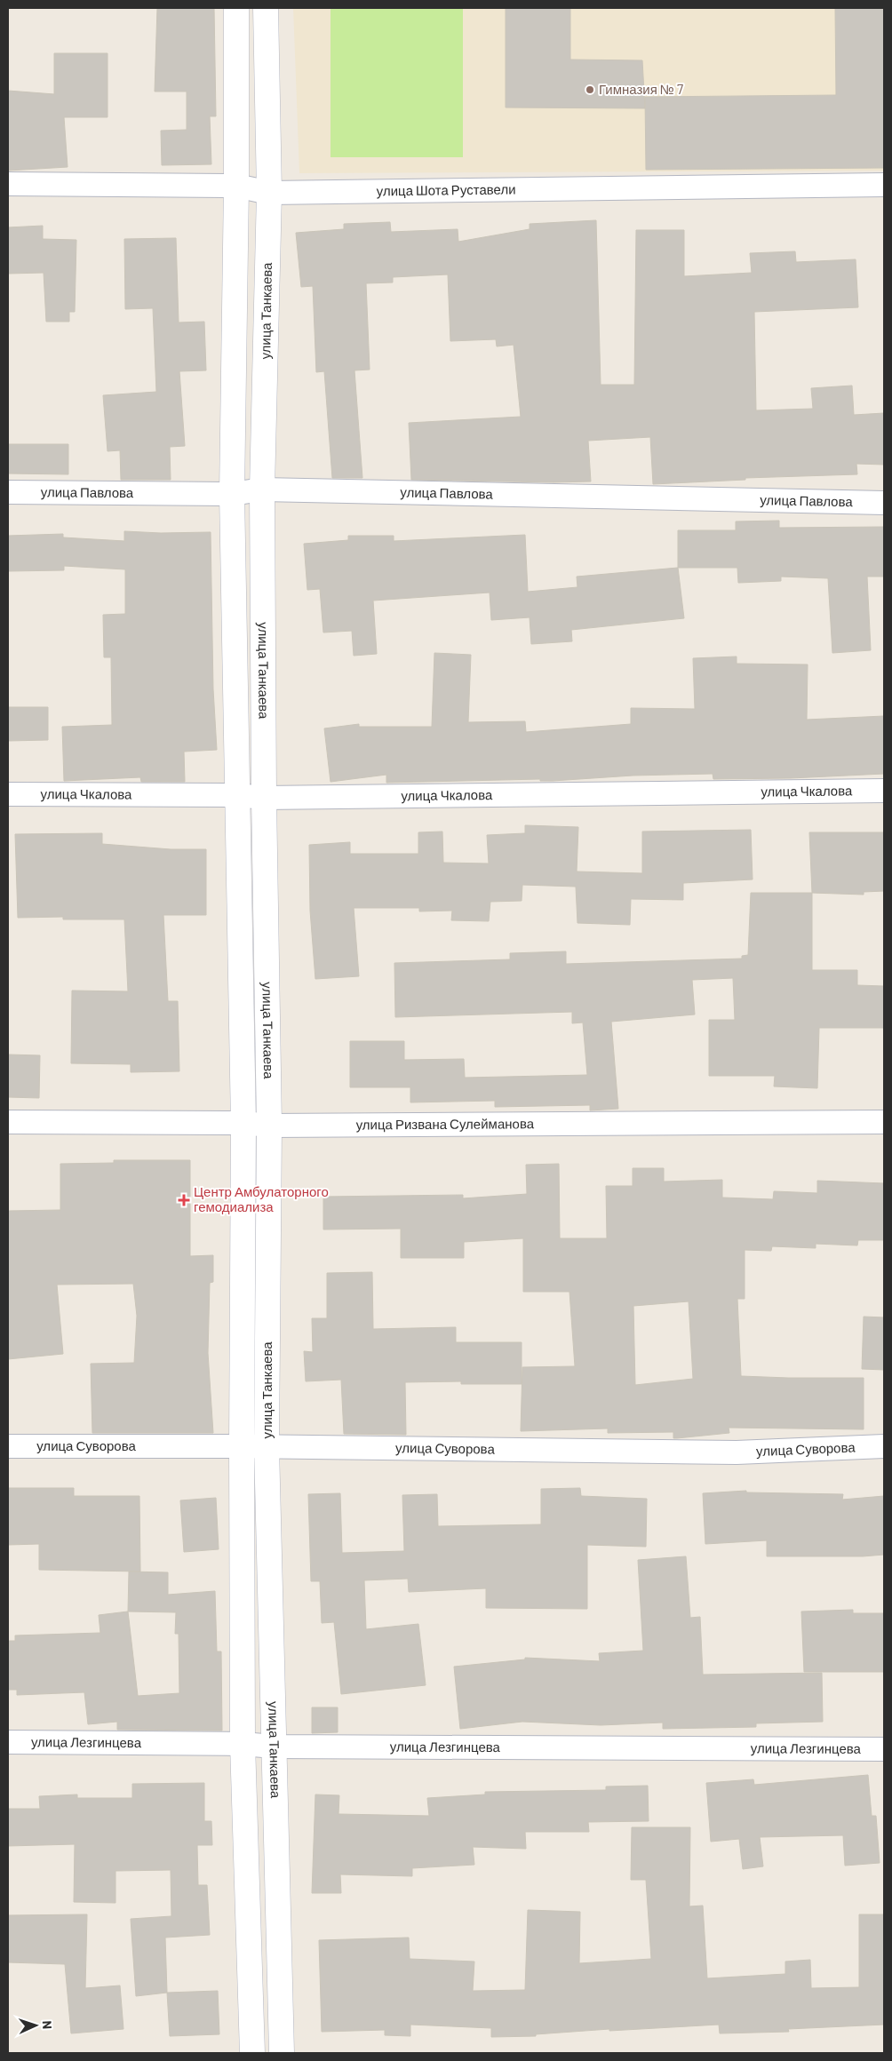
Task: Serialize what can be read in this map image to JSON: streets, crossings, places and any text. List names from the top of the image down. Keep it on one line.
{"streets":{"main road":["улица Танкаева"],"street":["улица Шота Руставели","улица Павлова","улица Чкалова","улица Ризвана Сулейманова","улица Суворова","улица Лезгинцева"]},"crossings":[["улица Шота Руставели","улица Танкаева"],["улица Танкаева","улица Павлова"],["улица Танкаева","улица Чкалова"],["улица Танкаева","улица Ризвана Сулейманова"],["улица Танкаева","улица Суворова"],["улица Танкаева","улица Лезгинцева"]],"places":{"other":["Гимназия № 7"],"health":["Центр Амбулаторного гемодиализа"]},"north":"right"}
